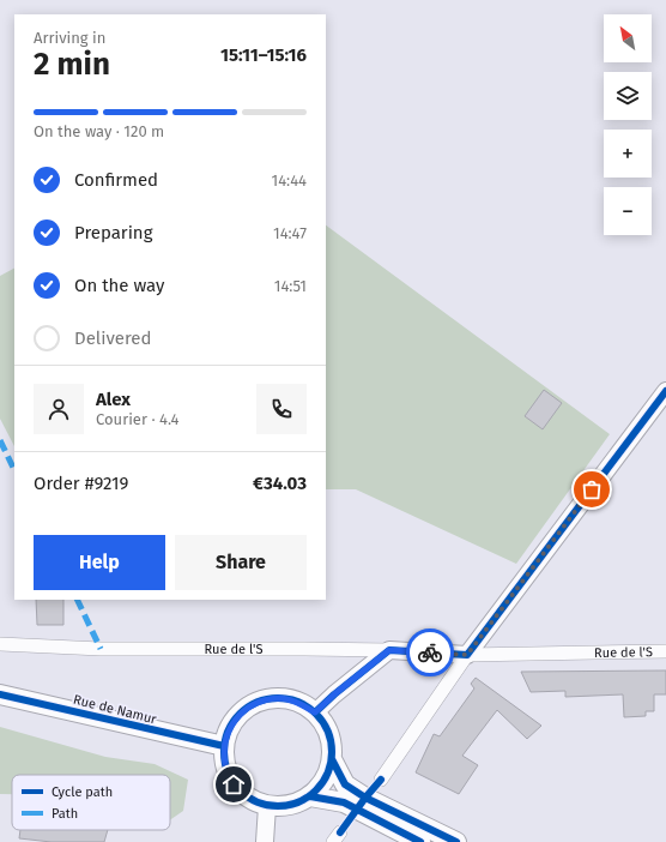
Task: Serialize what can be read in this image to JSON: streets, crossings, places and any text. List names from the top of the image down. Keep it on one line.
{"streets":{"main road":["Rue de Namur"],"street":["Rue de l'S"]},"legend":["Cycle path","Path"],"north":"top left","page":{"map_buttons":["+","−"],"heading":["2 min","Arriving in","15:11–15:16"],"panel":["Alex","Courier · 4.4","Order #9219","€34.03"],"bar":"On the way · 120 m","list":[["Confirmed","14:44"],["Preparing","14:47"],["On the way","14:51"],"Delivered"],"buttons":["Help","Share"]}}
